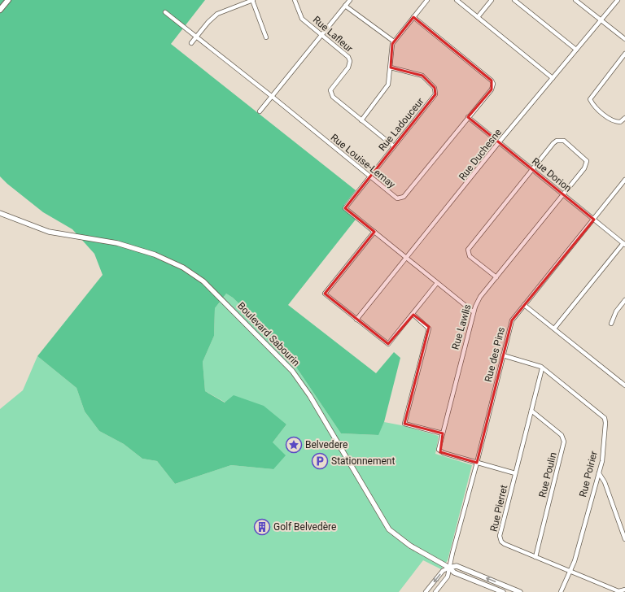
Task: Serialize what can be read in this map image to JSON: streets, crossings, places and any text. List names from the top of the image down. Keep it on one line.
{"streets":{"street":["Rue Lafleur","Rue Ladouceur","Rue Duchesne","Rue Louise-Lemay","Rue Dorion","Rue Lawlis","Boulevard Sabourin","Rue des Pins","Rue Poirier","Rue Poulin","Rue Pierret"]},"crossings":[["Rue Lafleur","Rue Ladouceur"],["Rue Ladouceur","Rue Louise-Lemay"],["Rue Duchesne","Rue Dorion"],["Rue Louise-Lemay","Rue Dorion"],["Rue Dorion","Rue Lawlis"],["Rue Dorion","Rue des Pins"],["Rue Lawlis","Rue des Pins"],["Boulevard Sabourin","Rue des Pins"],["Rue des Pins","Rue Poirier"],["Rue Poirier","Rue Pierret"],["Rue Poulin","Rue Pierret"]],"places":{"place":["Belvedere"],"parking":["Stationnement"],"building":["Golf Belvedère"]}}
